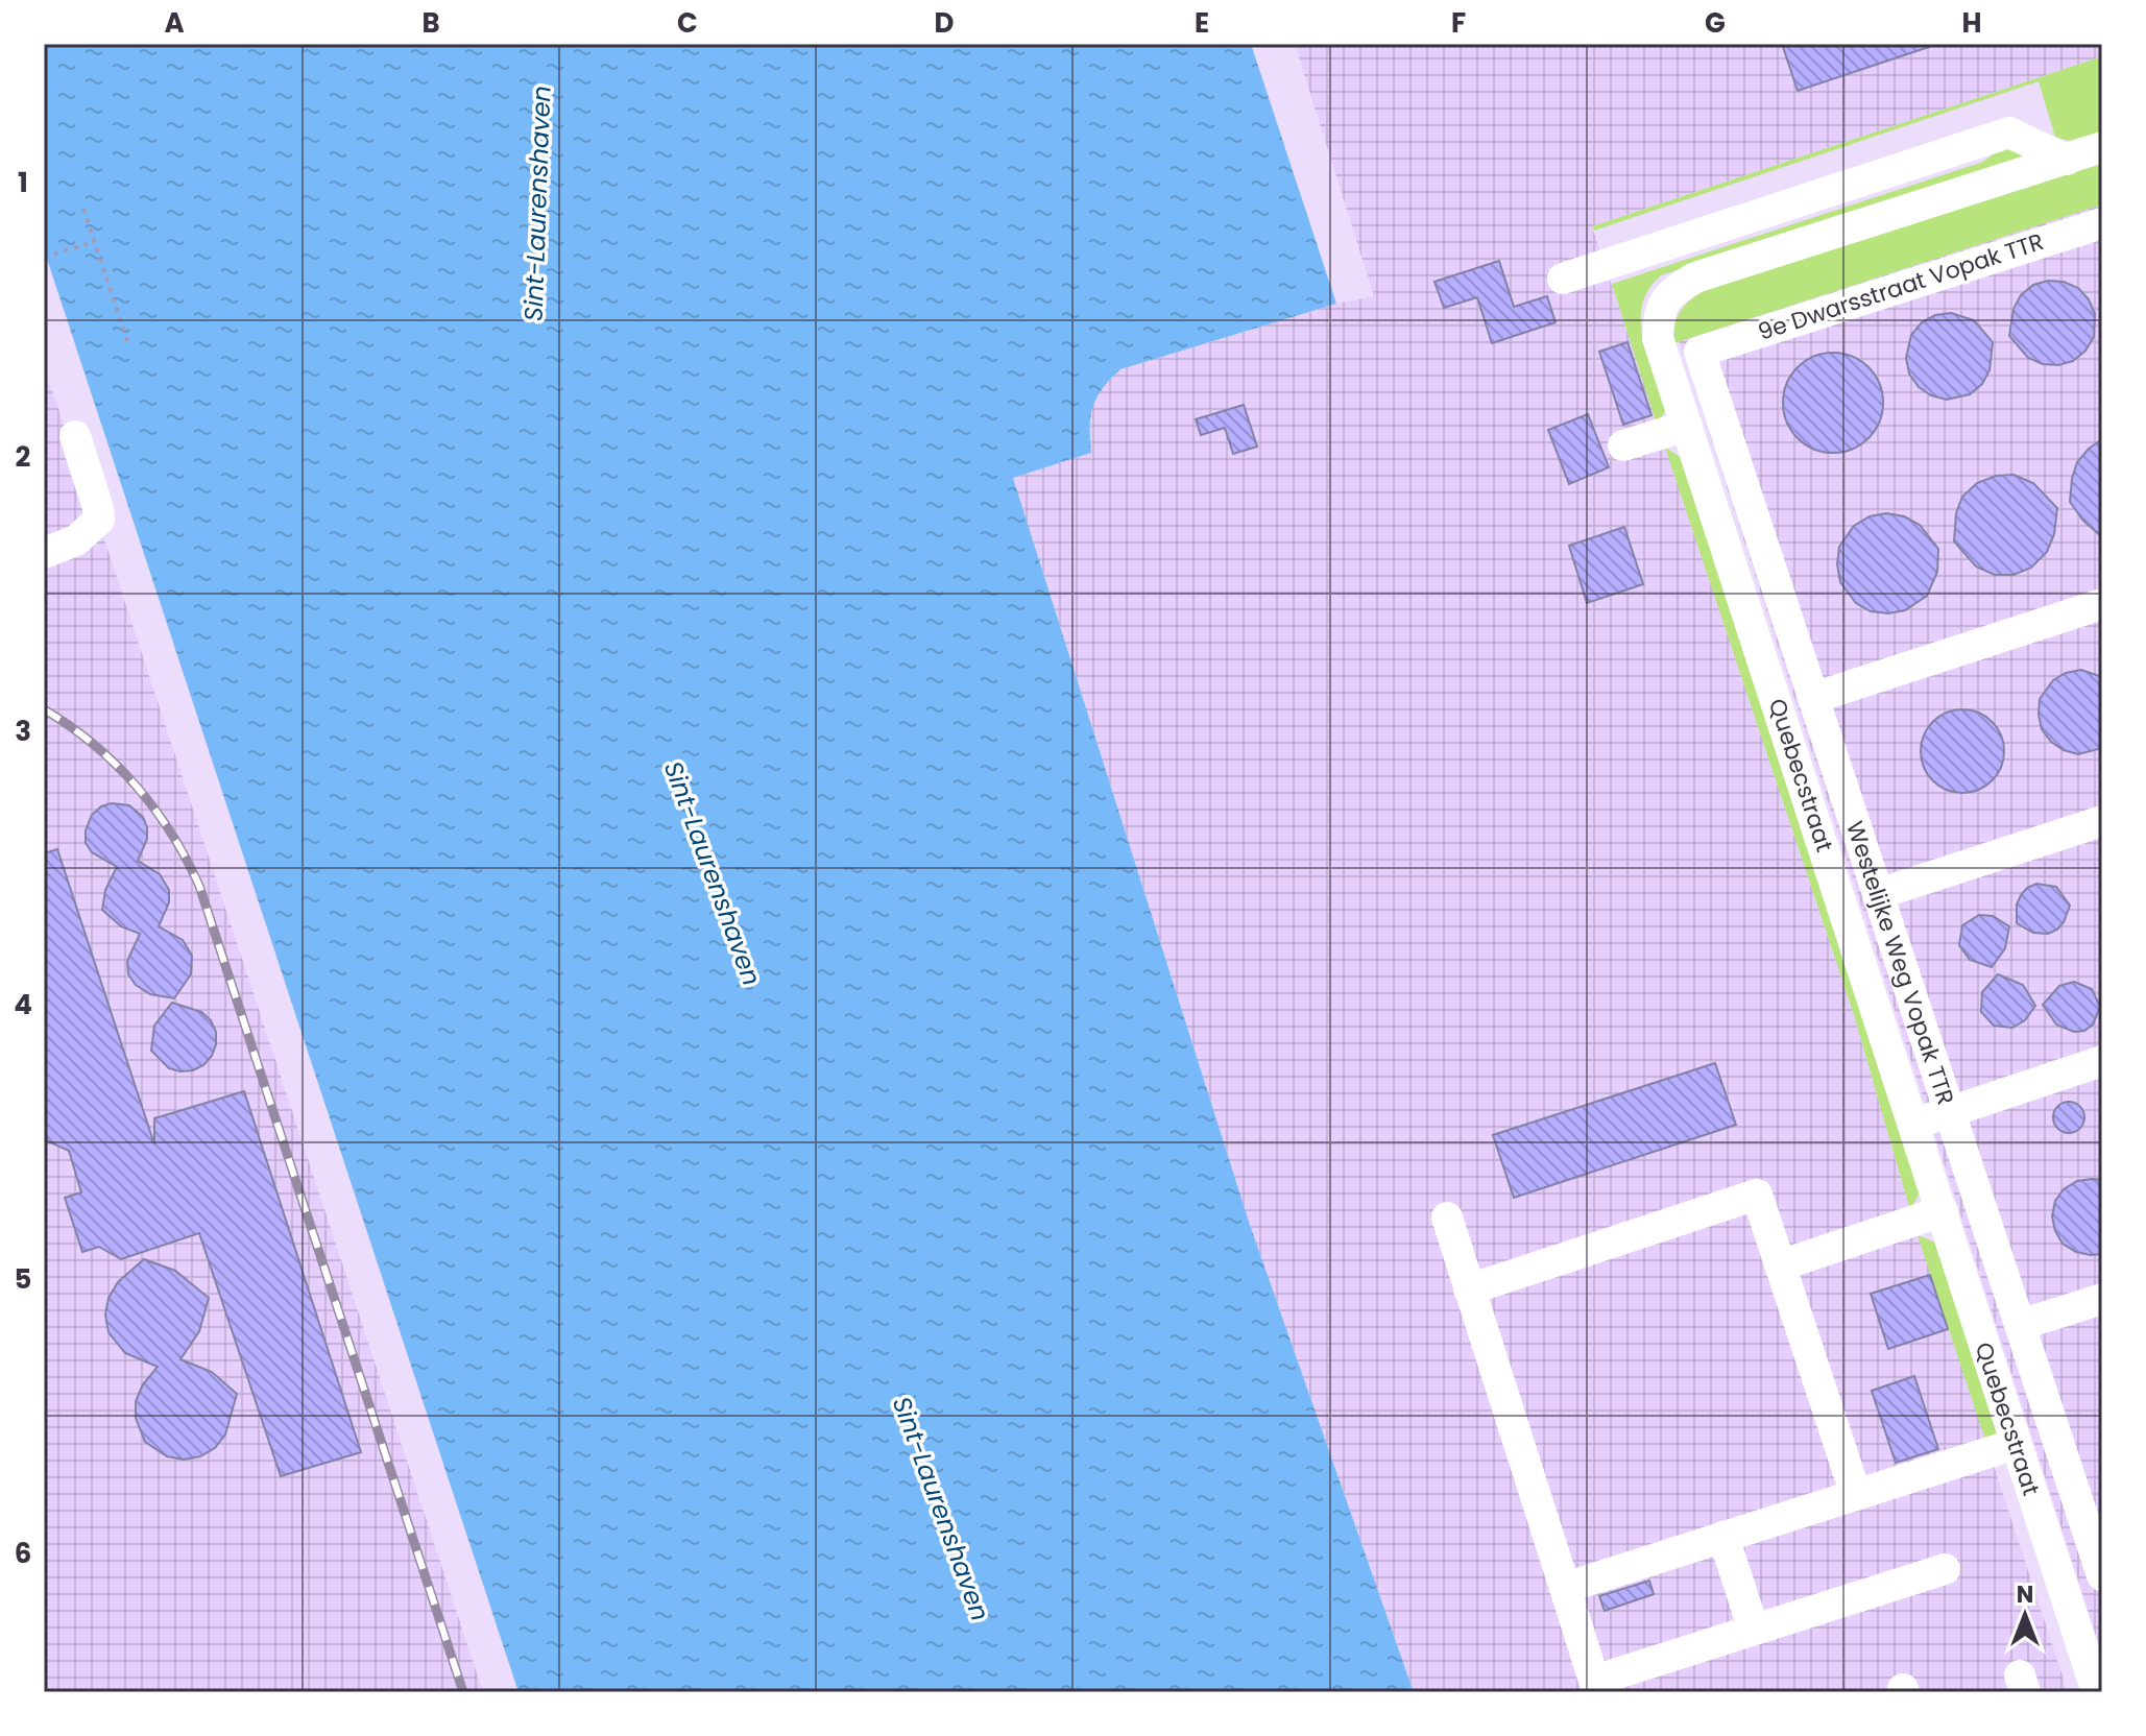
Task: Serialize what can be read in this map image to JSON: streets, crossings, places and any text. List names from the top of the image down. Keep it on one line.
{"streets":{"street":["9e Dwarsstraat Vopak TTR","Quebecstraat","Westelijke Weg Vopak TTR"]},"crossings":[["9e Dwarsstraat Vopak TTR","Westelijke Weg Vopak TTR"]],"water":["Sint-Laurenshaven"],"north":"top","grid":{"columns":["A","B","C","D","E","F","G","H"],"rows":["1","2","3","4","5","6"]}}
